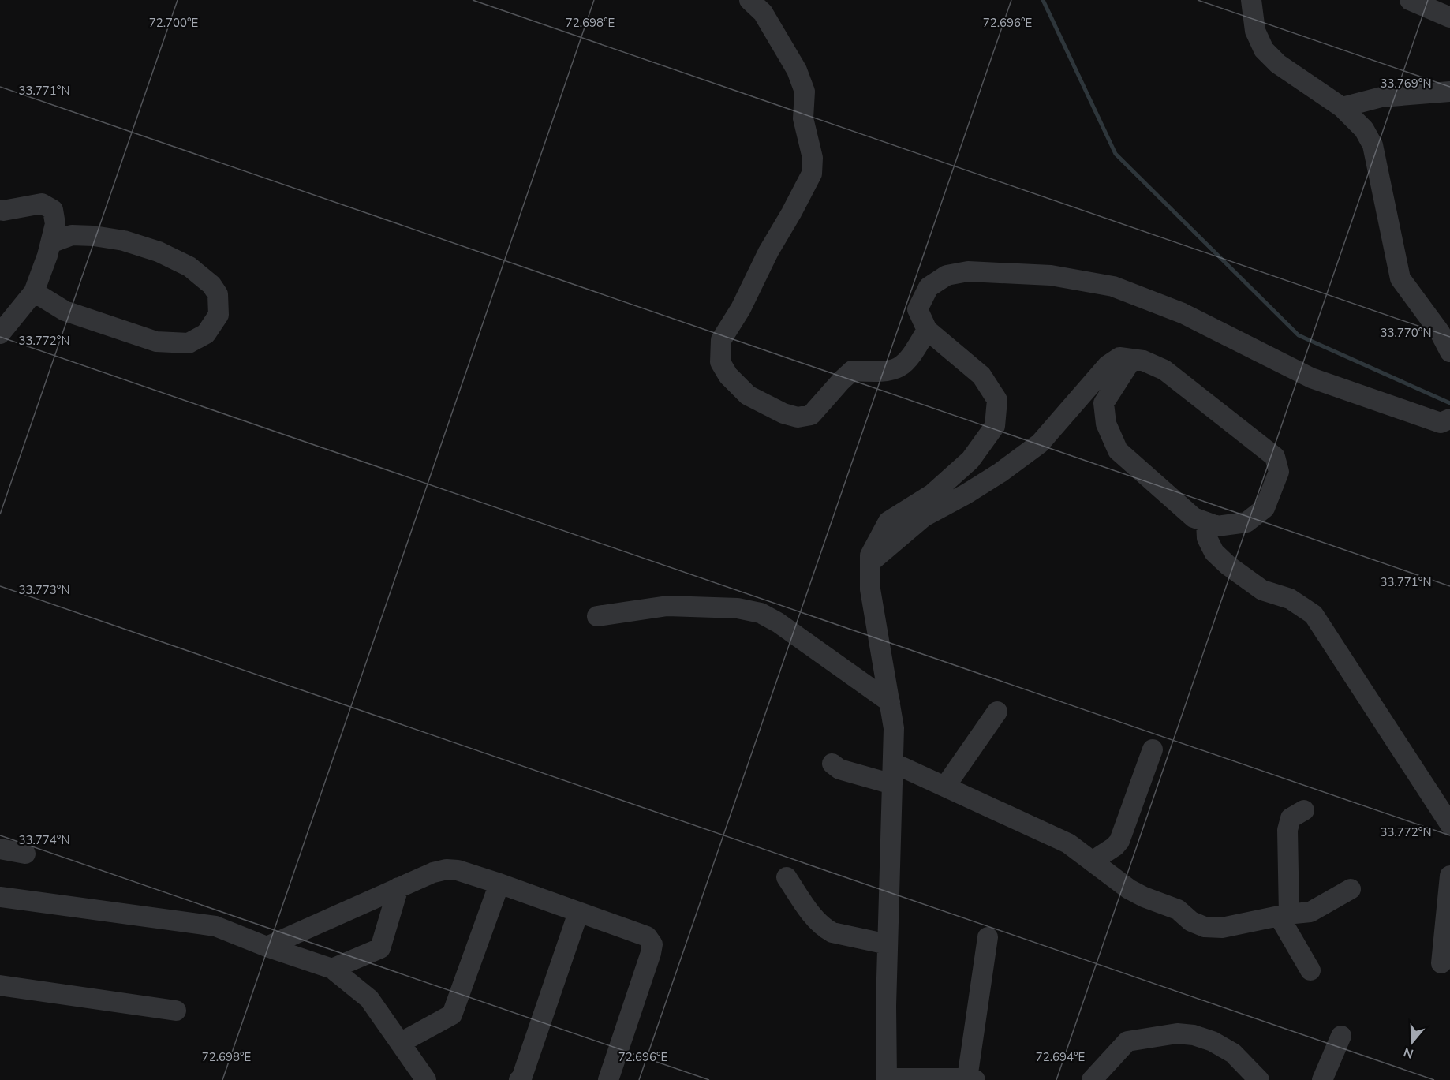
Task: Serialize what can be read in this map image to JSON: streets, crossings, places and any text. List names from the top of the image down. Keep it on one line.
{"north":"bottom","coordinates":["72.700°E","72.698°E","72.696°E","33.769°N","33.771°N","33.770°N","33.772°N","33.773°N","33.774°N","72.694°E"]}
